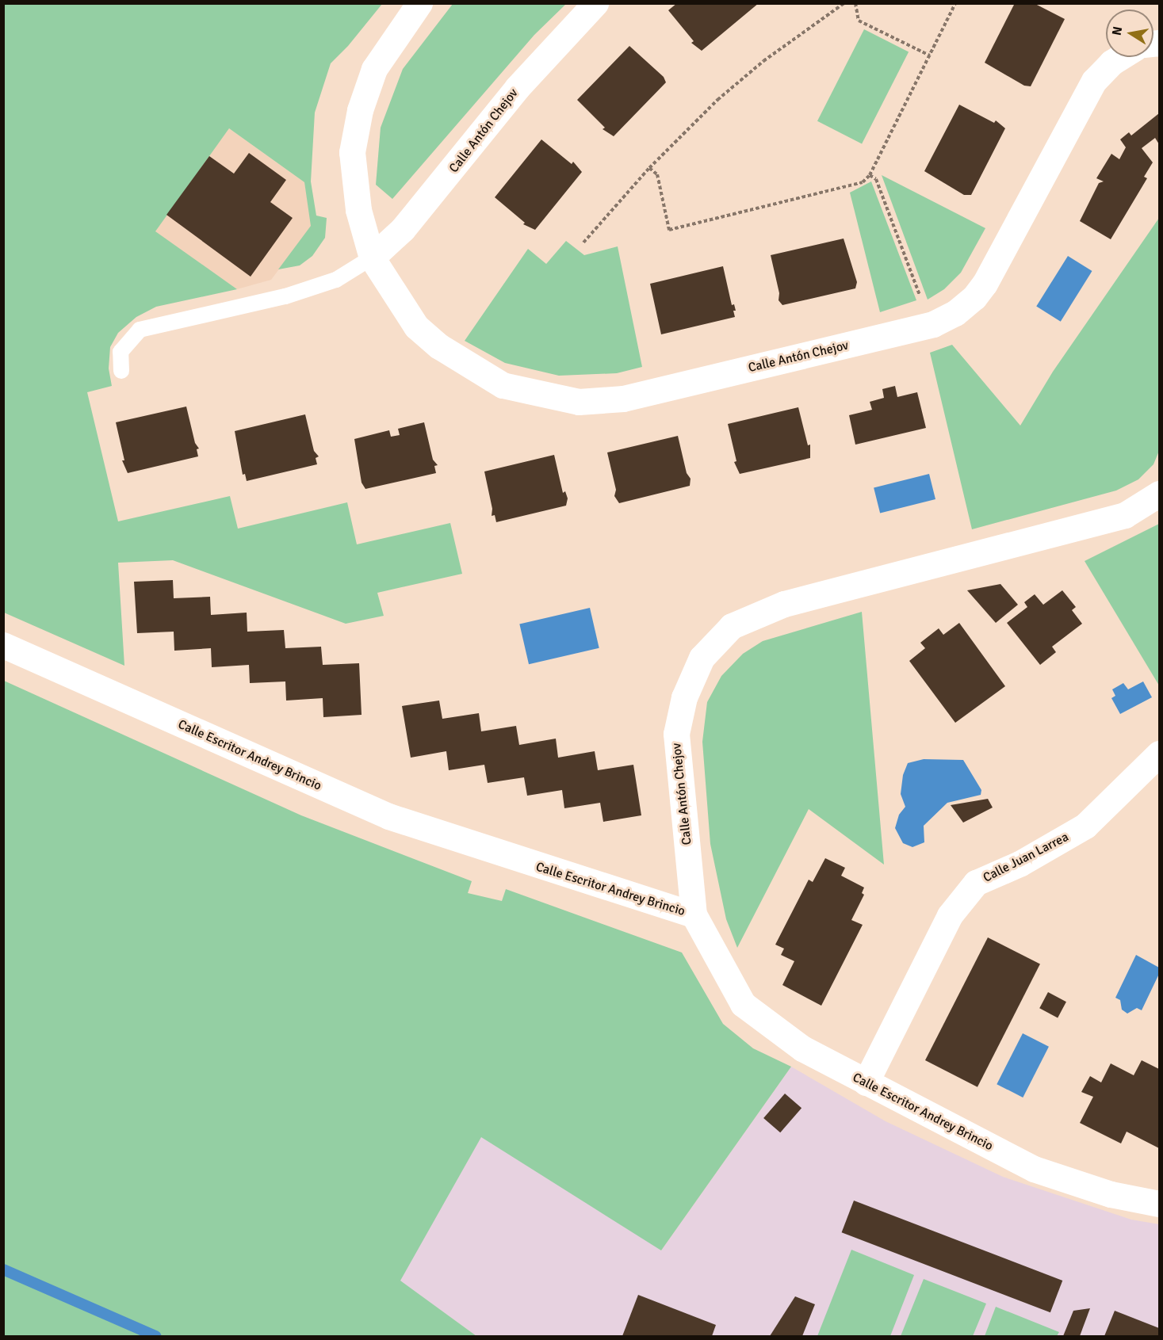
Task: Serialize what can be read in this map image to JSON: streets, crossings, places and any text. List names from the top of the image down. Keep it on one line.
{"streets":{"street":["Calle Antón Chejov","Calle Escritor Andrey Brincio","Calle Juan Larrea"]},"crossings":[["Calle Antón Chejov","Calle Escritor Andrey Brincio"],["Calle Escritor Andrey Brincio","Calle Juan Larrea"]],"north":"left"}
